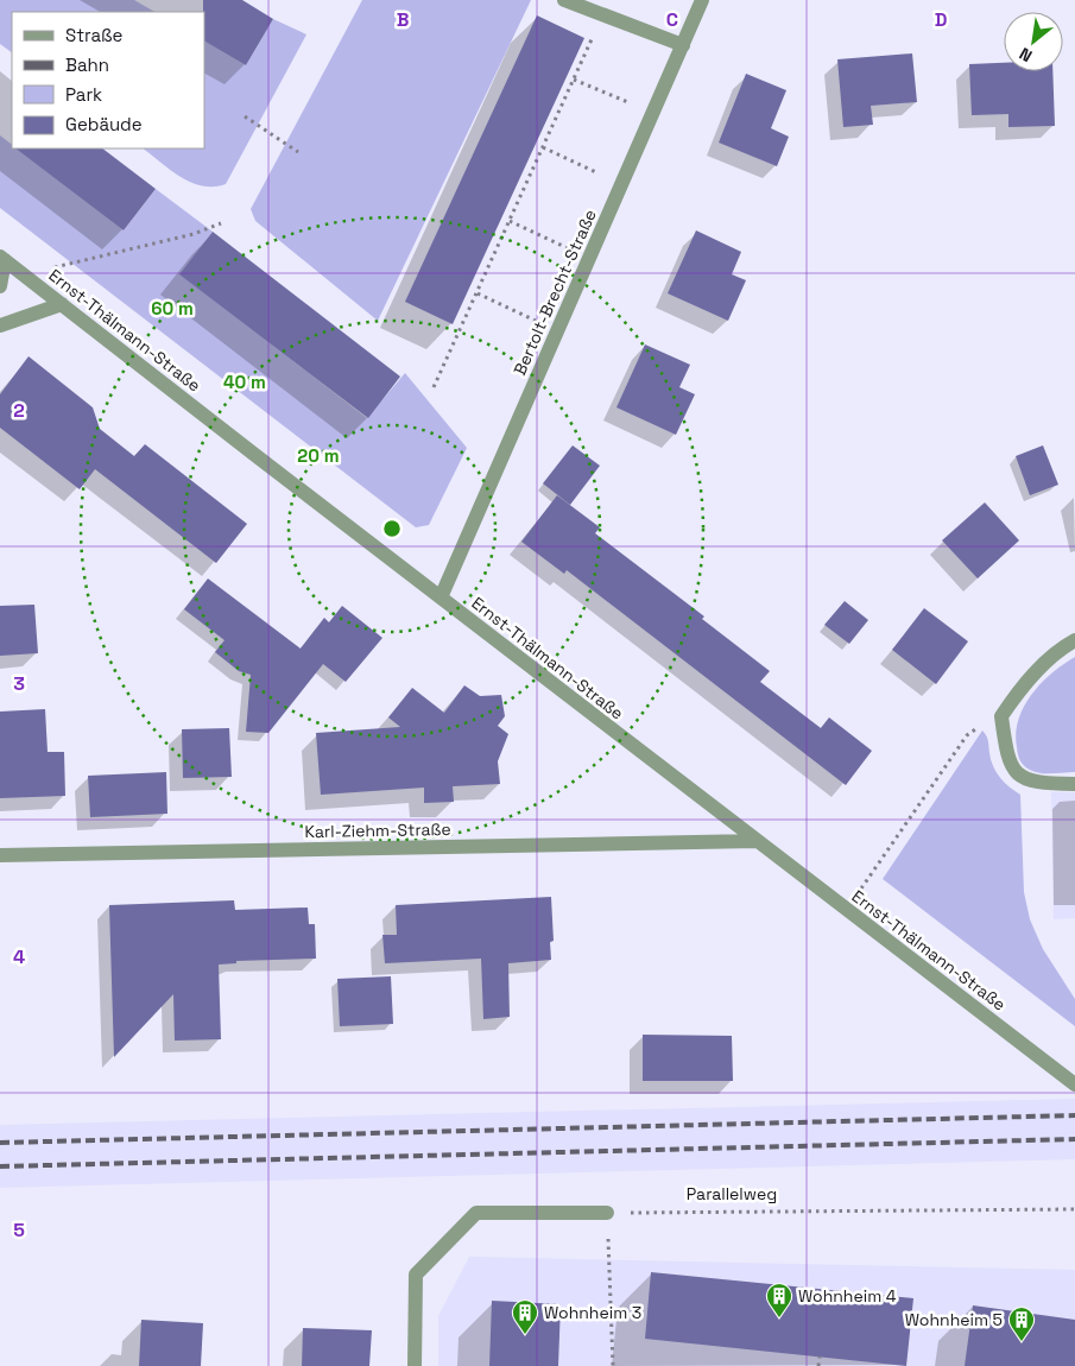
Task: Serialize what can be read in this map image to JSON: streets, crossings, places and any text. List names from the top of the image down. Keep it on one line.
{"streets":{"street":["Bertolt-Brecht-Straße","Ernst-Thälmann-Straße","Karl-Ziehm-Straße"],"path":["Parallelweg"]},"crossings":[["Bertolt-Brecht-Straße","Ernst-Thälmann-Straße"],["Ernst-Thälmann-Straße","Karl-Ziehm-Straße"]],"places":{"building":["Wohnheim 4","Wohnheim 3","Wohnheim 5"]},"legend":["Straße","Bahn","Park","Gebäude"],"north":"bottom left","grid":{"columns":["B","C","D"],"rows":["2","3","4","5"]},"rings":["60 m","40 m","20 m"]}
